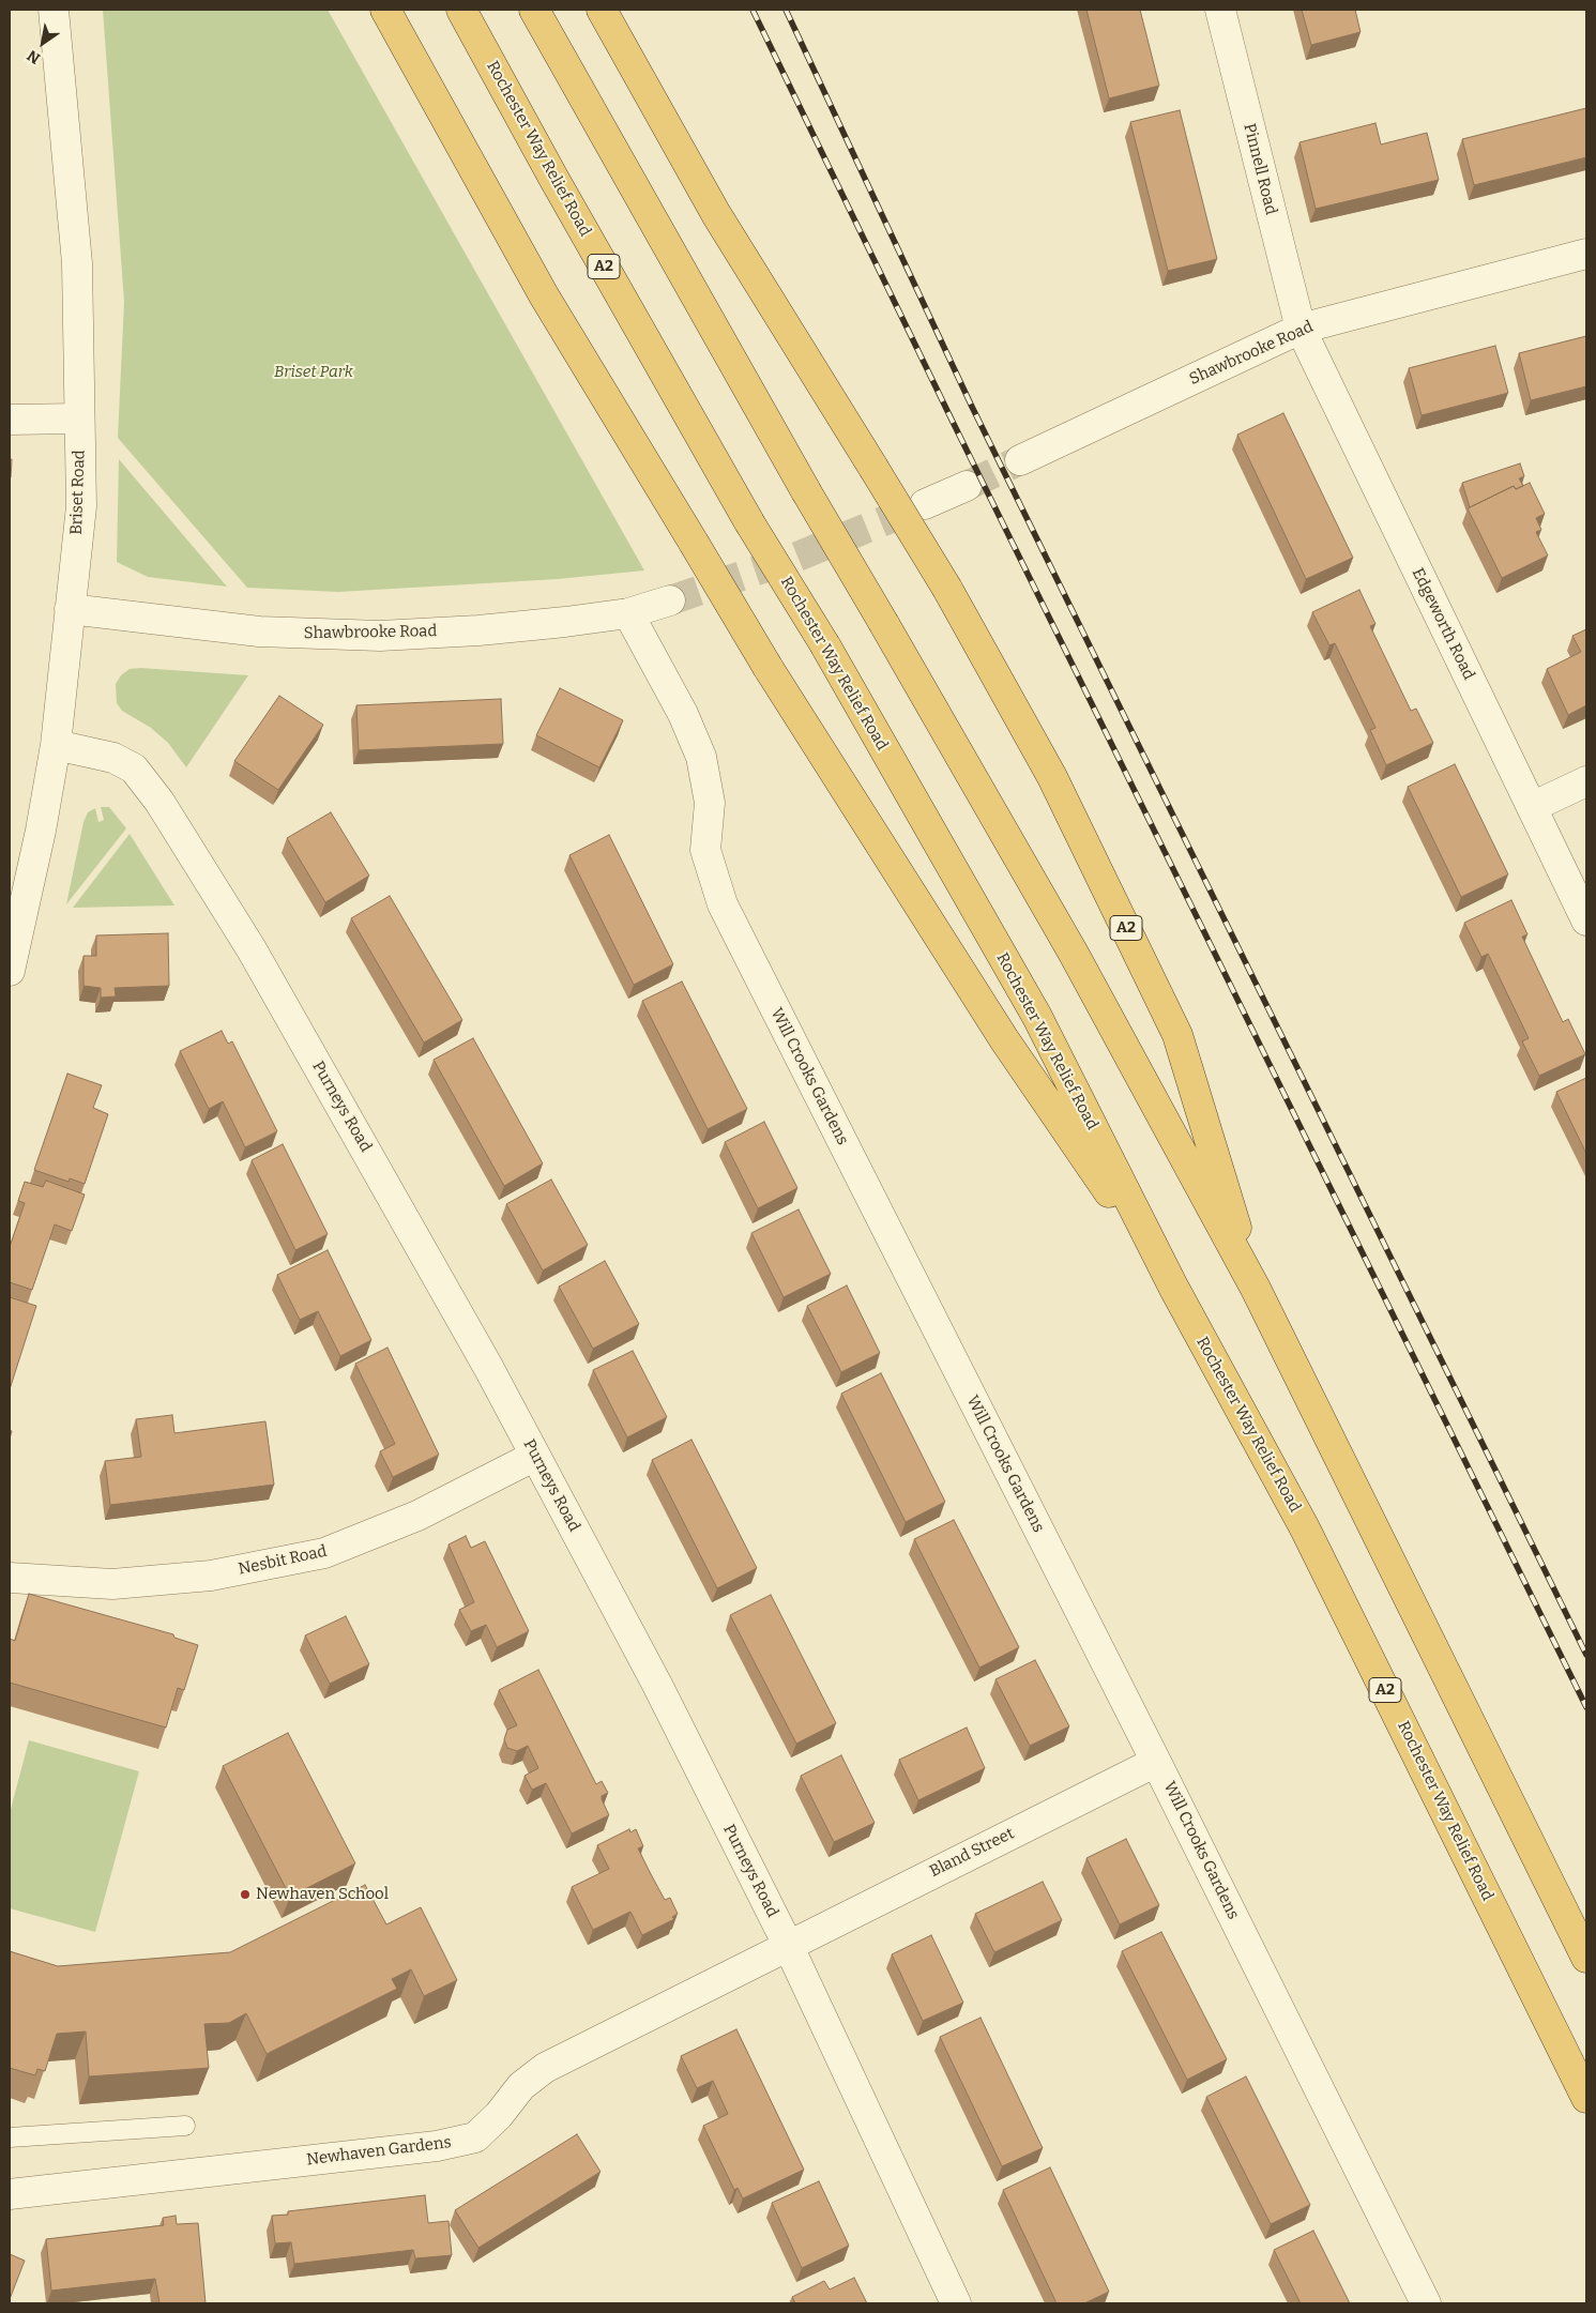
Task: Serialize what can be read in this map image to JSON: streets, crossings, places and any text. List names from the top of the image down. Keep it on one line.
{"streets":{"highway":["Rochester Way Relief Road","A2"],"street":["Pinnell Road","Shawbrooke Road","Briset Road","Edgeworth Road","Will Crooks Gardens","Purneys Road","Nesbit Road","Bland Street","Newhaven Gardens"]},"crossings":[["Rochester Way Relief Road","A2"],["Pinnell Road","Shawbrooke Road"],["Pinnell Road","Edgeworth Road"],["Shawbrooke Road","Briset Road"],["Shawbrooke Road","Edgeworth Road"],["Shawbrooke Road","Will Crooks Gardens"],["Briset Road","Purneys Road"],["Will Crooks Gardens","Bland Street"],["Purneys Road","Nesbit Road"],["Purneys Road","Bland Street"],["Purneys Road","Newhaven Gardens"],["Bland Street","Newhaven Gardens"]],"parks":["Briset Park"],"places":["Newhaven School"],"north":"bottom left"}
